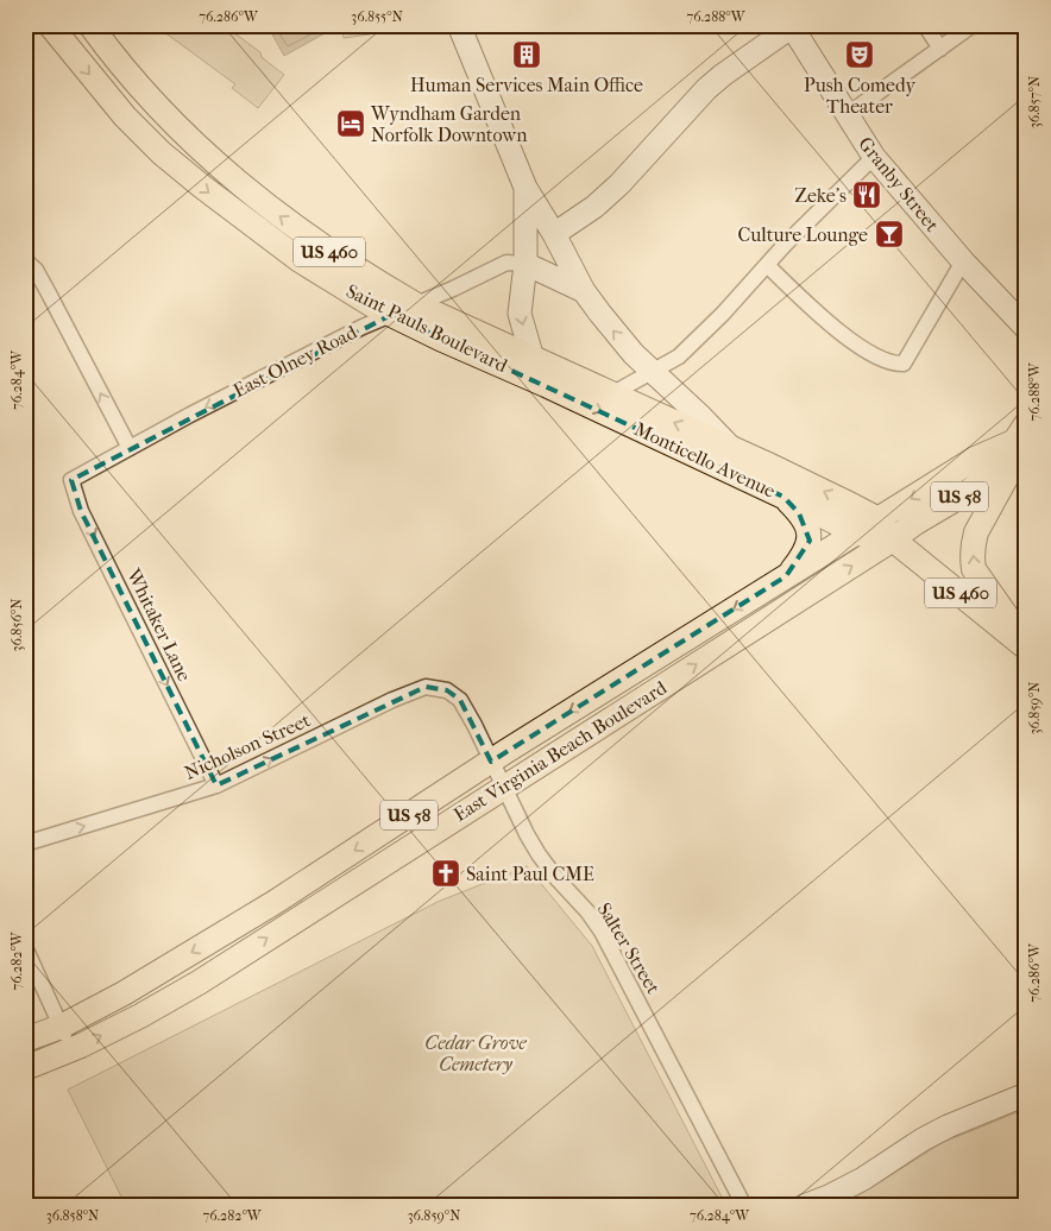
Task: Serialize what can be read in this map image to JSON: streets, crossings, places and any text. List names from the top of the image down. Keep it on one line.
{"streets":{"main road":["Granby Street","US 460","Saint Pauls Boulevard","Monticello Avenue","US 58","East Virginia Beach Boulevard"],"street":["East Olney Road","Whitaker Lane","Nicholson Street","Salter Street"]},"crossings":[["Saint Pauls Boulevard","East Olney Road"],["Saint Pauls Boulevard","Monticello Avenue"],["East Olney Road","Monticello Avenue"],["East Olney Road","Whitaker Lane"],["Monticello Avenue","East Virginia Beach Boulevard"],["Whitaker Lane","Nicholson Street"],["Nicholson Street","Salter Street"],["East Virginia Beach Boulevard","Salter Street"]],"one_way":["East Olney Road","Whitaker Lane","Nicholson Street"],"parks":["Cedar Grove Cemetery"],"places":{"building":["Human Services Main Office"],"theatre":["Push Comedy Theater"],"hotel":["Wyndham Garden Norfolk Downtown"],"restaurant":["Zeke's"],"bar":["Culture Lounge"],"church":["Saint Paul CME"]},"coordinates":["76.286°W","36.855°N","76.288°W","36.857°N","76.284°W","36.856°N","36.859°N","76.282°W","36.858°N"]}
